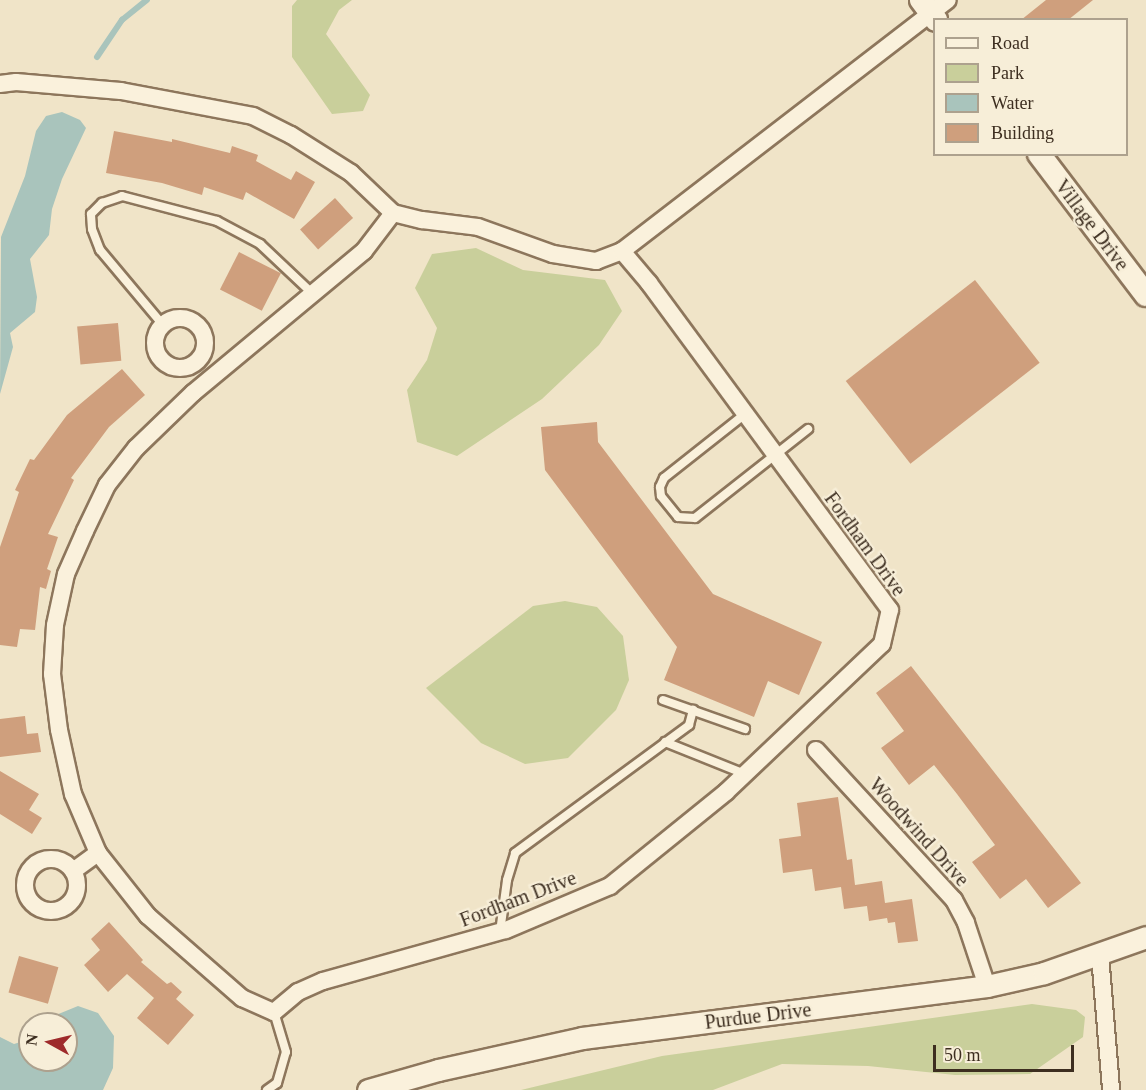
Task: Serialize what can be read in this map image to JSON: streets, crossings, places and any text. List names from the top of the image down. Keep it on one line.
{"streets":{"main road":["Village Drive"],"street":["Fordham Drive","Woodwind Drive","Purdue Drive"]},"crossings":[["Woodwind Drive","Purdue Drive"]],"legend":["Road","Park","Water","Building"],"scale_bar":"50 m","north":"left"}
